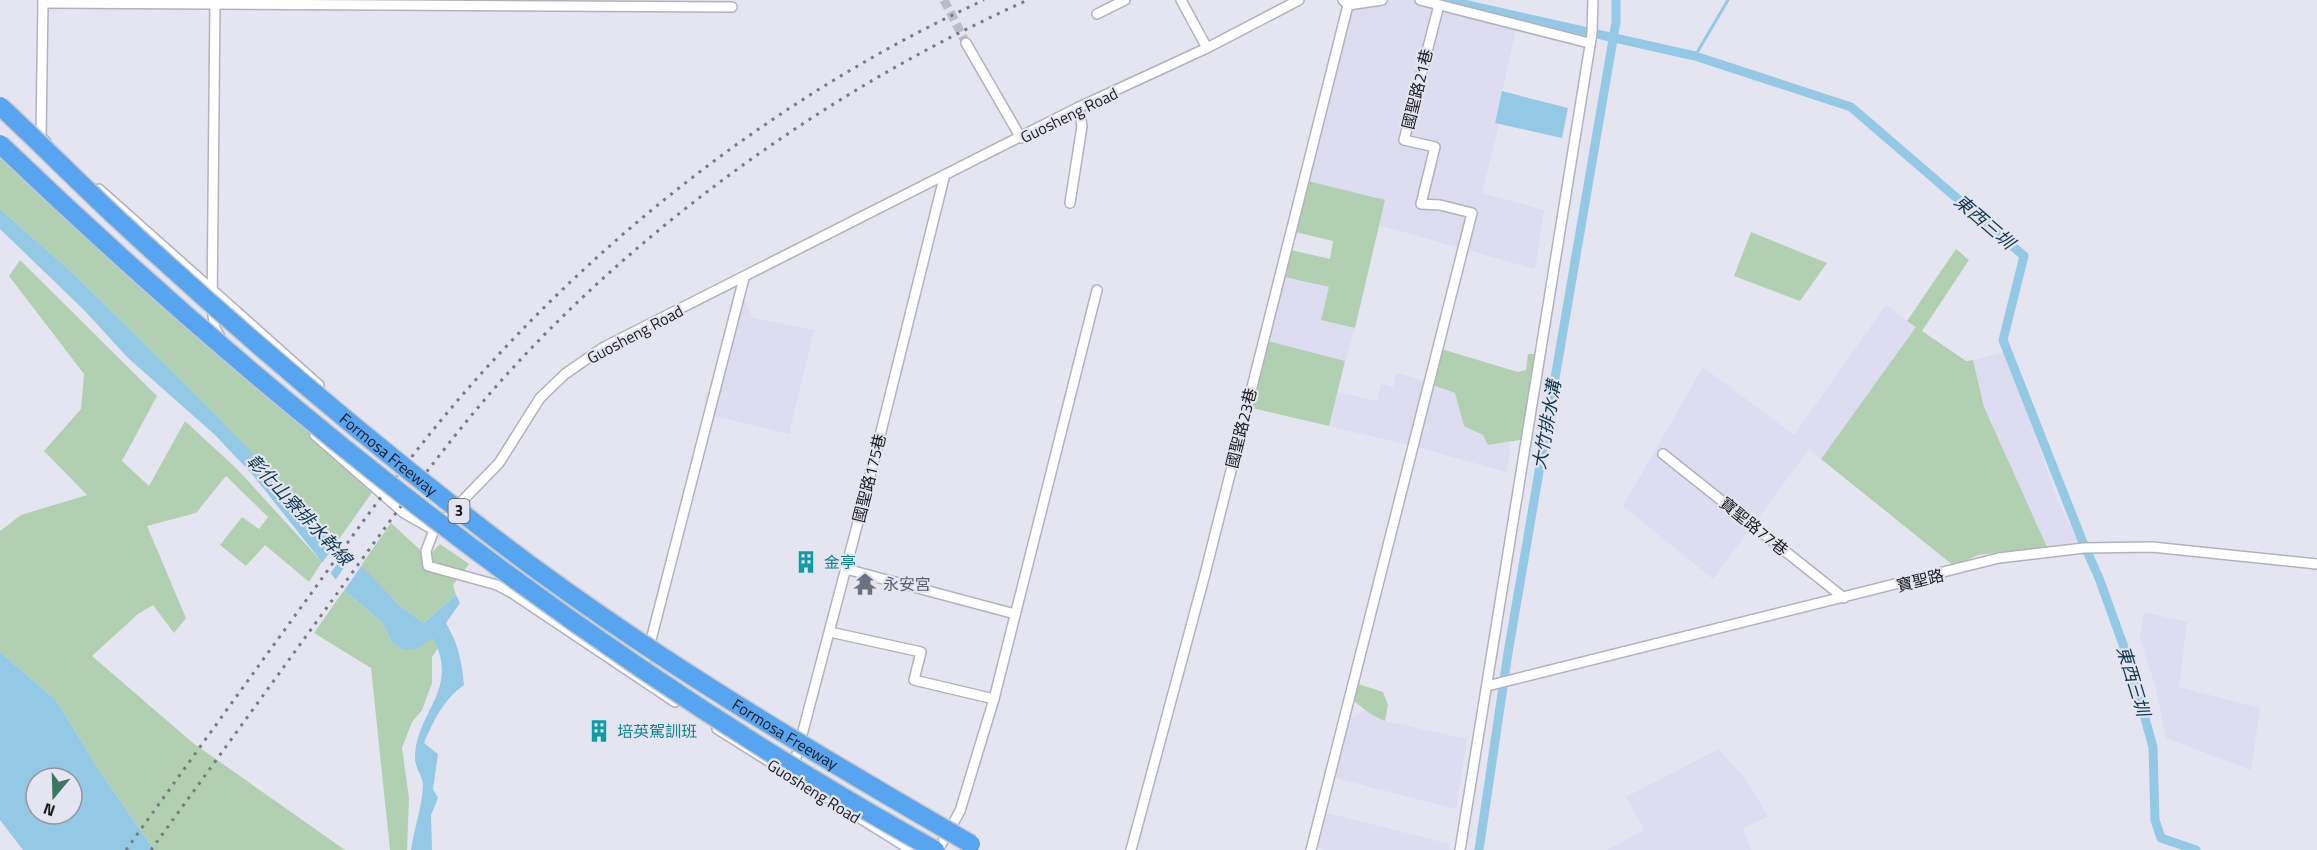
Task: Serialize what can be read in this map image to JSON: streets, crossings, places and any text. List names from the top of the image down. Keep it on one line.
{"streets":{"highway":["Formosa Freeway","3"],"street":["國聖路21巷","Guosheng Road","國聖路23巷","國聖路175巷","寶聖路77巷","寶聖路"]},"crossings":[["Guosheng Road","國聖路175巷"],["寶聖路77巷","寶聖路"]],"water":["東西三圳","大竹排水溝","彰化山寮排水幹線"],"places":{"building":["金亭","培英駕訓班"],"temple":["永安宮"]},"north":"bottom"}
